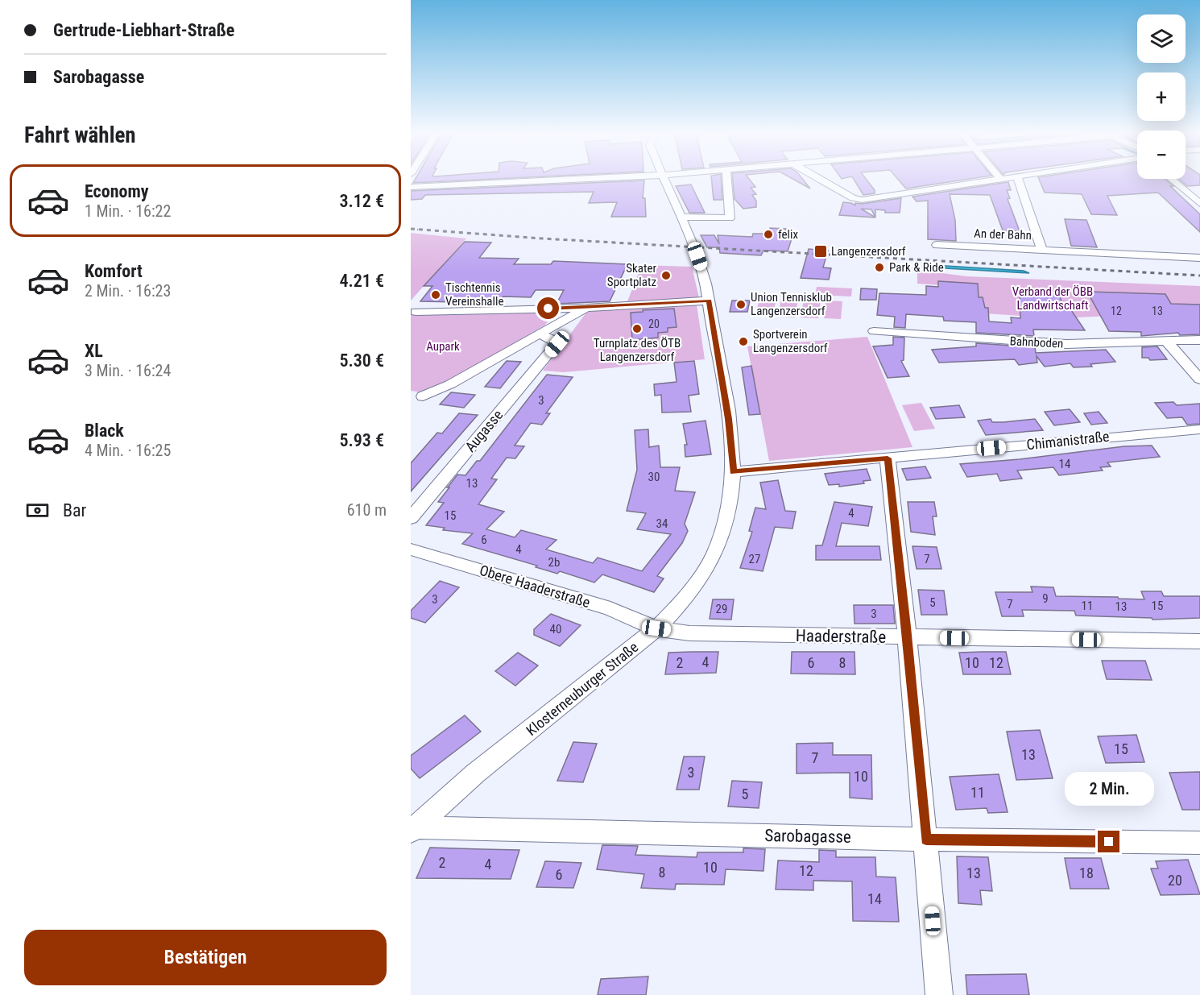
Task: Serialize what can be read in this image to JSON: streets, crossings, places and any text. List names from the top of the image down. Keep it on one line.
{"streets":{"street":["An der Bahn","Bahnboden","Augasse","Chimanistraße","Obere Haaderstraße","Haaderstraße","Klosterneuburger Straße","Sarobagasse"]},"crossings":[["Chimanistraße","Klosterneuburger Straße"],["Obere Haaderstraße","Haaderstraße"],["Obere Haaderstraße","Klosterneuburger Straße"],["Haaderstraße","Klosterneuburger Straße"],["Klosterneuburger Straße","Sarobagasse"]],"parks":["Verband der ÖBB Landwirtschaft","Aupark"],"places":{"other":["felix","Park & Ride","Skater Sportplatz","Tischtennis Vereinshalle","Union Tennisklub Langenzersdorf","Turnplatz des ÖTB Langenzersdorf","Sportverein Langenzersdorf"],"transit":["Langenzersdorf"]},"house_numbers":["12","13","20","3","14","30","13","4","15","34","6","4","27","7","2b","9","3","5","7","11","15","13","29","3","40","4","2","6","8","10","12","15","13","7","3","10","11","5","2","4","10","12","8","13","18","6","20","14"],"page":{"banner":["Gertrude-Liebhart-Straße","Sarobagasse"],"map_buttons":["+","−"],"heading":"Fahrt wählen","list":[{"name":"Economy","note":"1 Min. · 16:22","value":"3.12 €"},{"name":"Komfort","note":"2 Min. · 16:23","value":"4.21 €"},{"name":"XL","note":"3 Min. · 16:24","value":"5.30 €"},{"name":"Black","note":"4 Min. · 16:25","value":"5.93 €"}],"pay":["Bar","610 m"],"bubble":"2 Min.","buttons":"Bestätigen"}}
